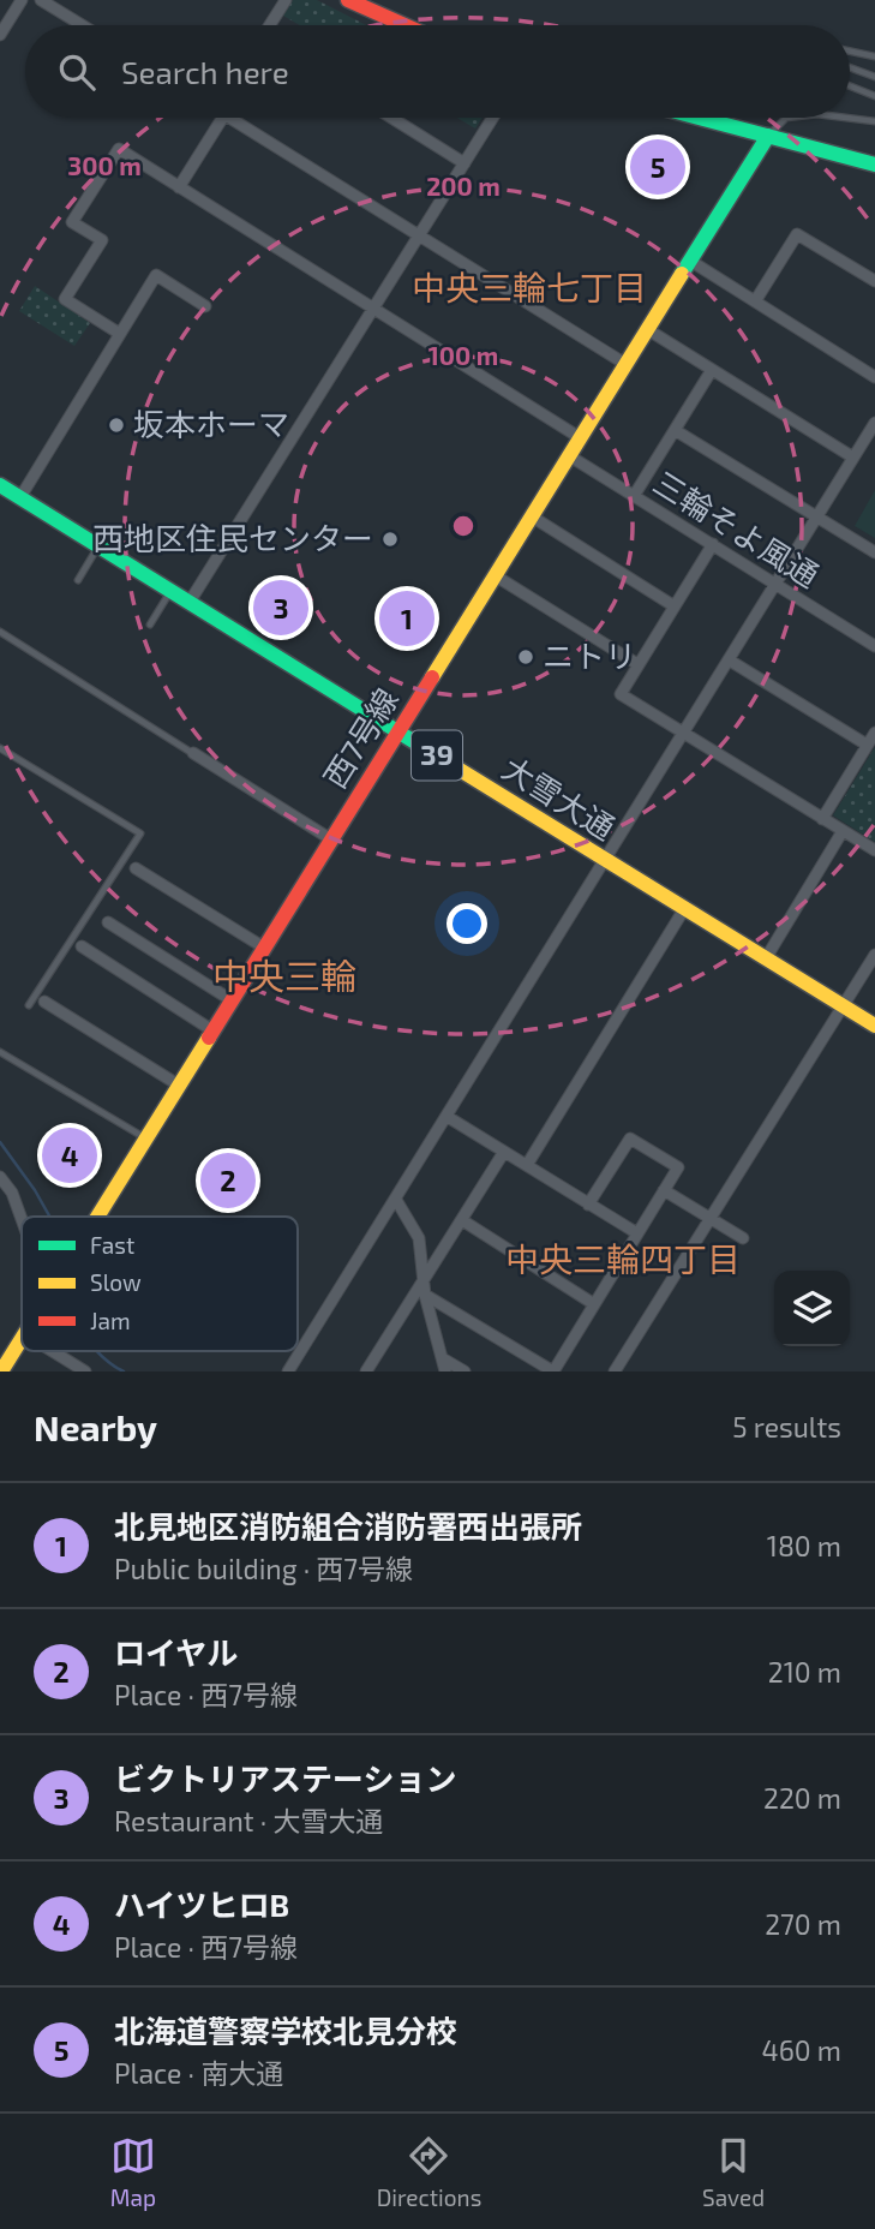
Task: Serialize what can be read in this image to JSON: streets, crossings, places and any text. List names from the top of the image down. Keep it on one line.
{"streets":{"main road":["西7号線","39","大雪大通"],"street":["三輪そよ風通"]},"crossings":[["三輪そよ風通","西7号線"],["西7号線","大雪大通"]],"districts":["中央三輪七丁目","中央三輪","中央三輪四丁目"],"places":["坂本ホーマ","西地区住民センター","ニトリ"],"legend":["Fast","Slow","Jam"],"page":{"search":"Search here","pins":["5","3","1","4","2"],"heading":["Nearby","5 results"],"list":[{"mark":"1","name":"北見地区消防組合消防署西出張所","note":"Public building · 西7号線","value":"180 m"},{"mark":"2","name":"ロイヤル","note":"Place · 西7号線","value":"210 m"},{"mark":"3","name":"ビクトリアステーション","note":"Restaurant · 大雪大通","value":"220 m"},{"mark":"4","name":"ハイツヒロB","note":"Place · 西7号線","value":"270 m"},{"mark":"5","name":"北海道警察学校北見分校","note":"Place · 南大通","value":"460 m"}],"nav":["Map","Directions","Saved"]},"rings":["300 m","200 m","100 m"]}
